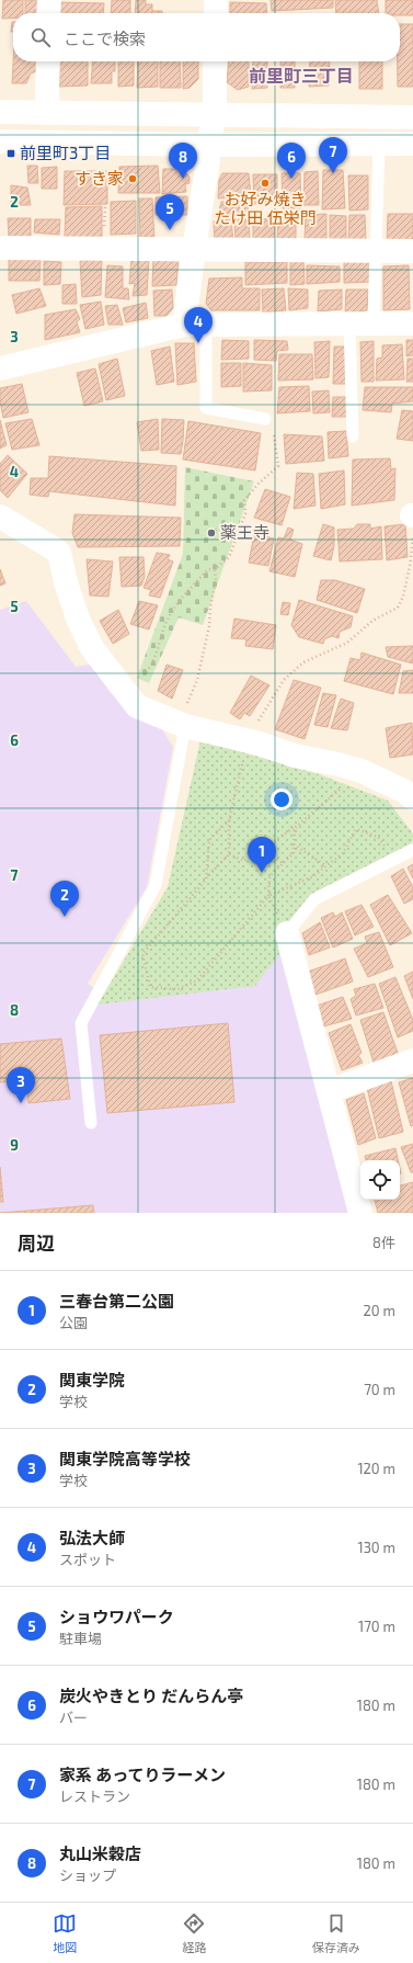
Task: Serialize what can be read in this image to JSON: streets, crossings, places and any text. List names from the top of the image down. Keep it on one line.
{"districts":["前里町三丁目"],"places":{"transit":["前里町3丁目"],"other":["すき家","お好み焼き たけ田 伍栄門","薬王寺"]},"page":{"search":"ここで検索","pins":["7","6","8","5","4","1","2","3"],"heading":["周辺","8件"],"list":[{"mark":"1","name":"三春台第二公園","note":"公園","value":"20 m"},{"mark":"2","name":"関東学院","note":"学校","value":"70 m"},{"mark":"3","name":"関東学院高等学校","note":"学校","value":"120 m"},{"mark":"4","name":"弘法大師","note":"スポット","value":"130 m"},{"mark":"5","name":"ショウワパーク","note":"駐車場","value":"170 m"},{"mark":"6","name":"炭火やきとり だんらん亭","note":"バー","value":"180 m"},{"mark":"7","name":"家系 あってりラーメン","note":"レストラン","value":"180 m"},{"mark":"8","name":"丸山米穀店","note":"ショップ","value":"180 m"}],"nav":["地図","経路","保存済み"]},"grid":{"rows":["2","3","4","5","6","7","8","9"]}}
